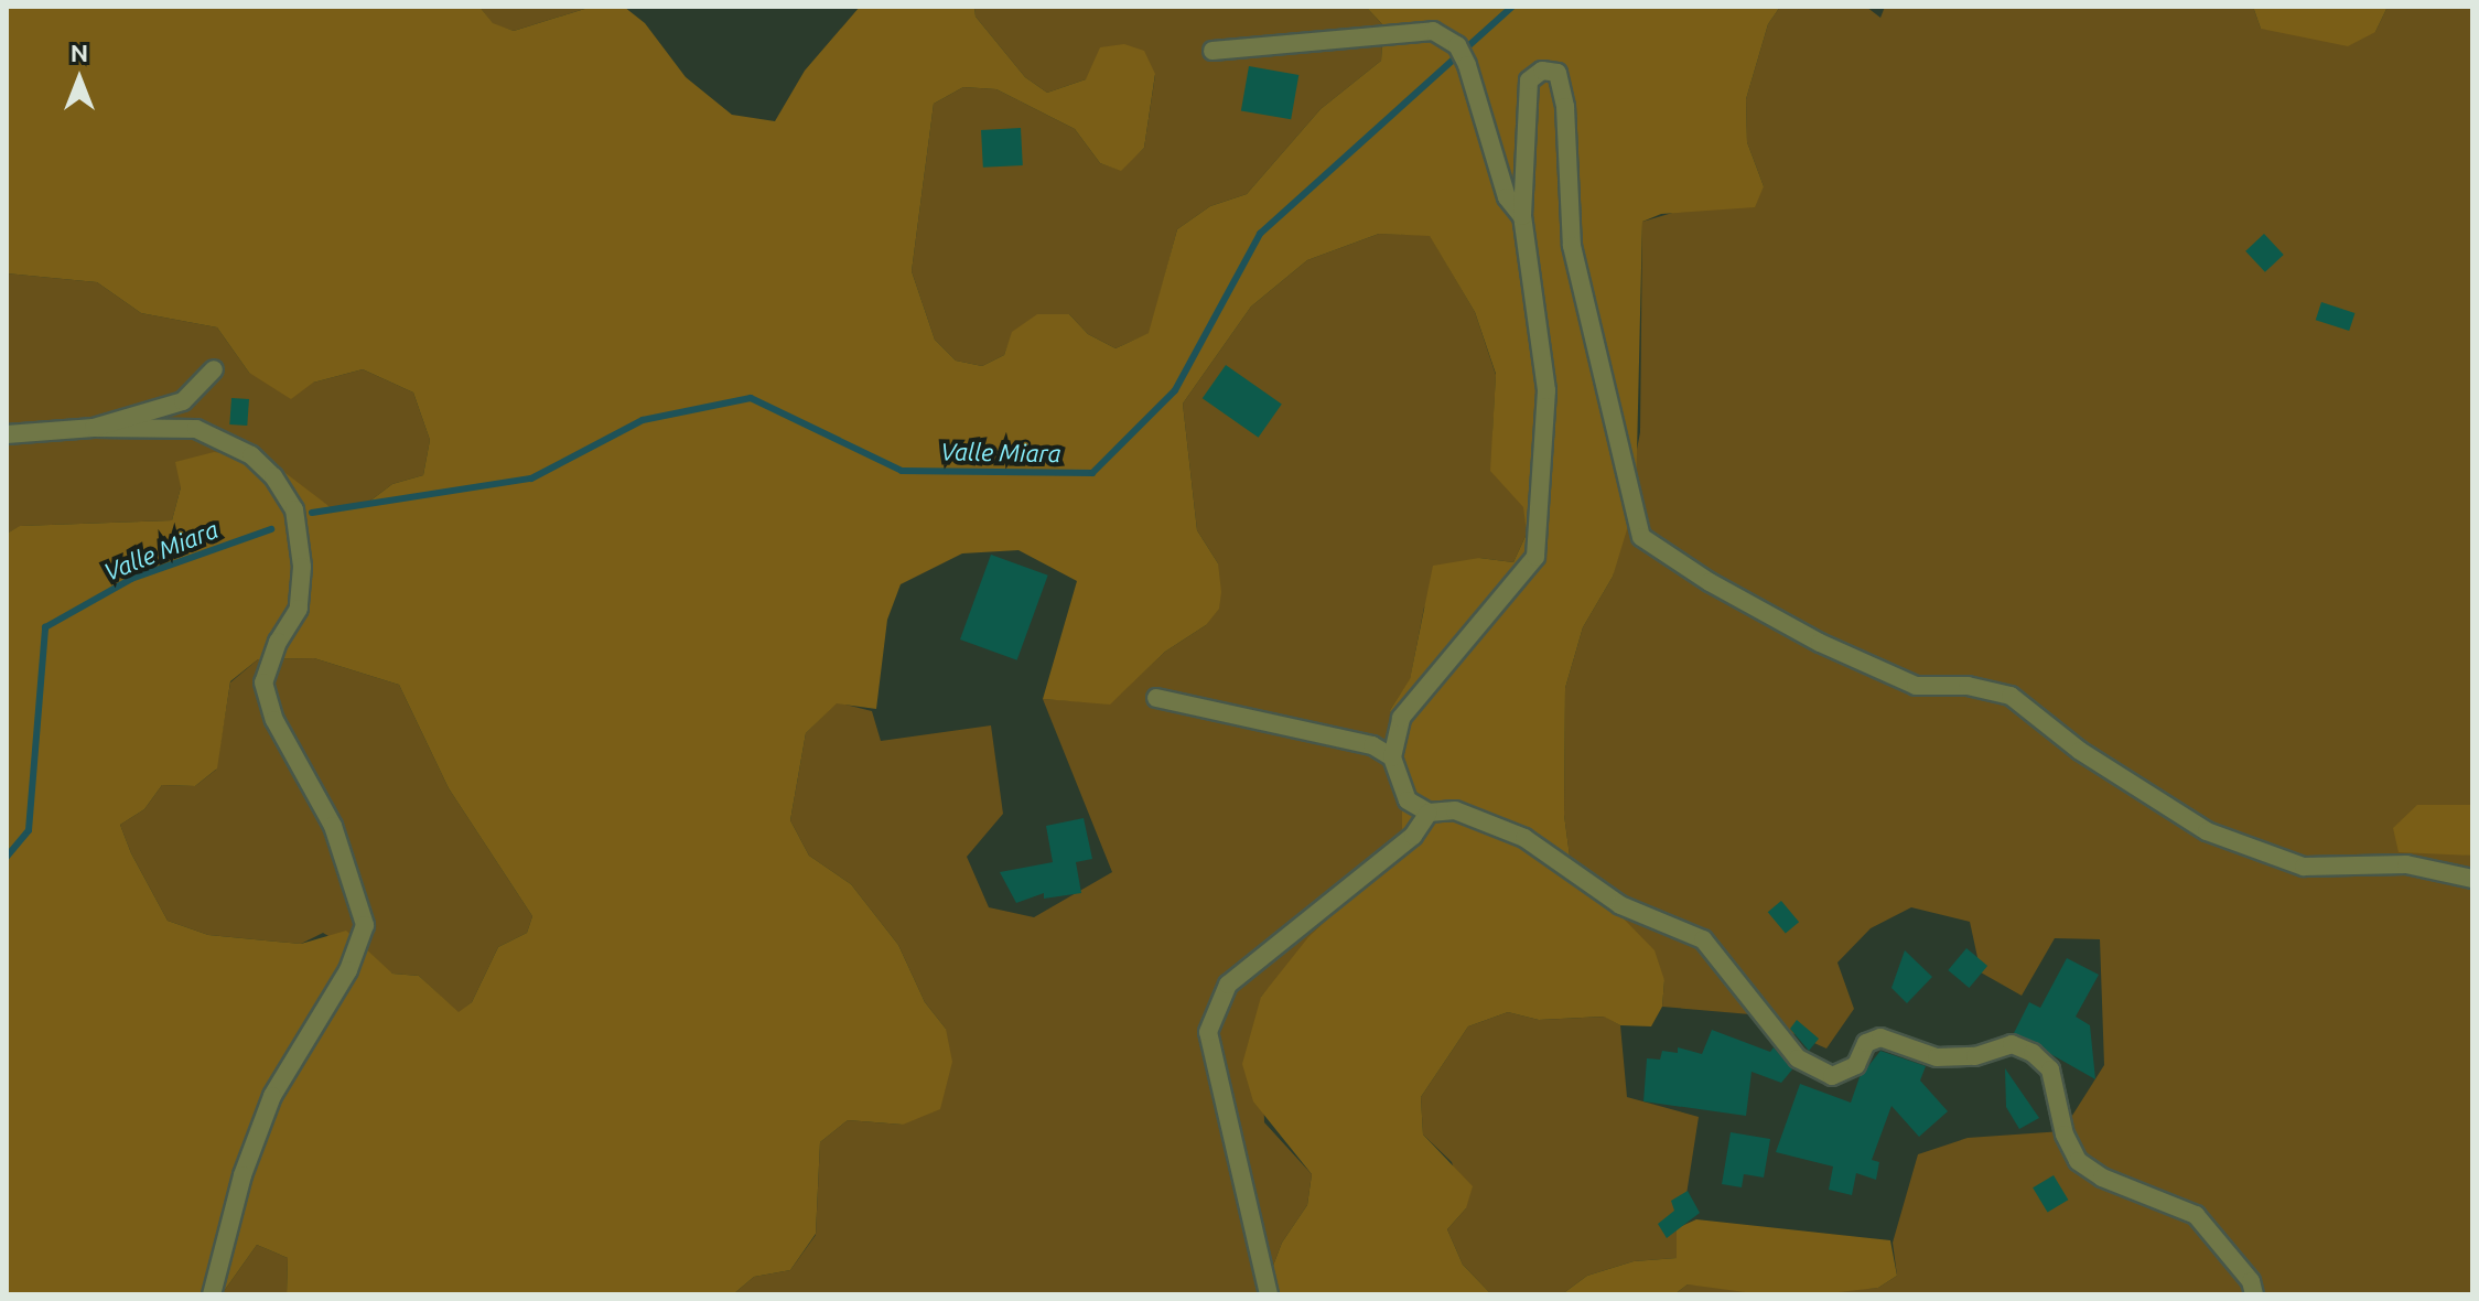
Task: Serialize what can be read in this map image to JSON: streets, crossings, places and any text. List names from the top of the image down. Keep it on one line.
{"water":["Valle Miara"],"north":"top"}
